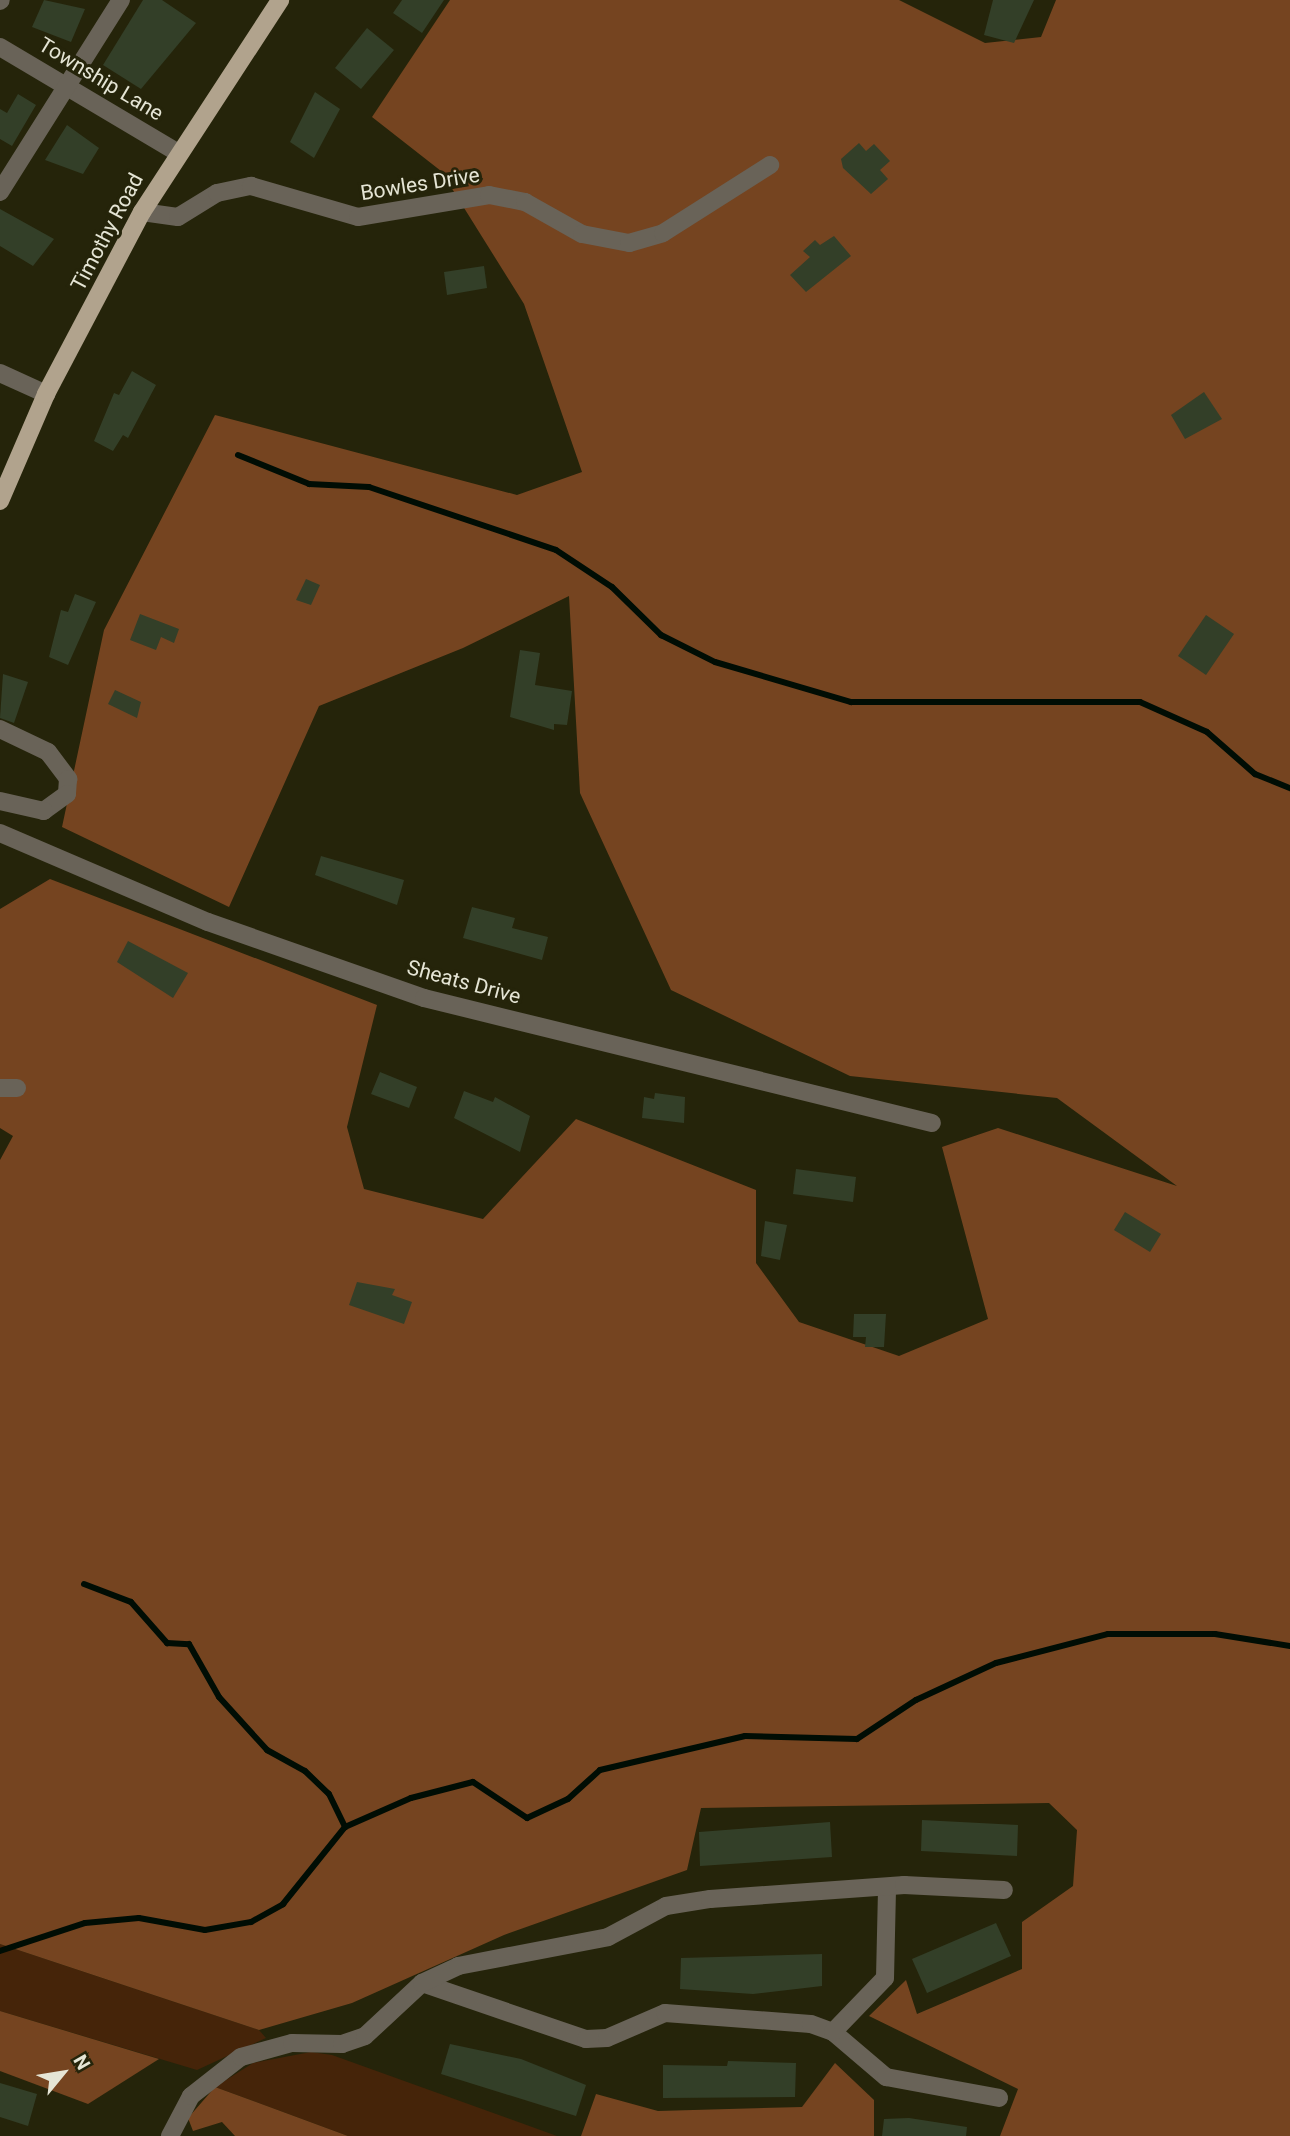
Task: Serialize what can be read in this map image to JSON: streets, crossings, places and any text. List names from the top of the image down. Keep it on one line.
{"streets":{"main road":["Timothy Road"],"street":["Township Lane","Bowles Drive","Sheats Drive"]},"crossings":[["Township Lane","Timothy Road"],["Bowles Drive","Timothy Road"]],"north":"top right"}
